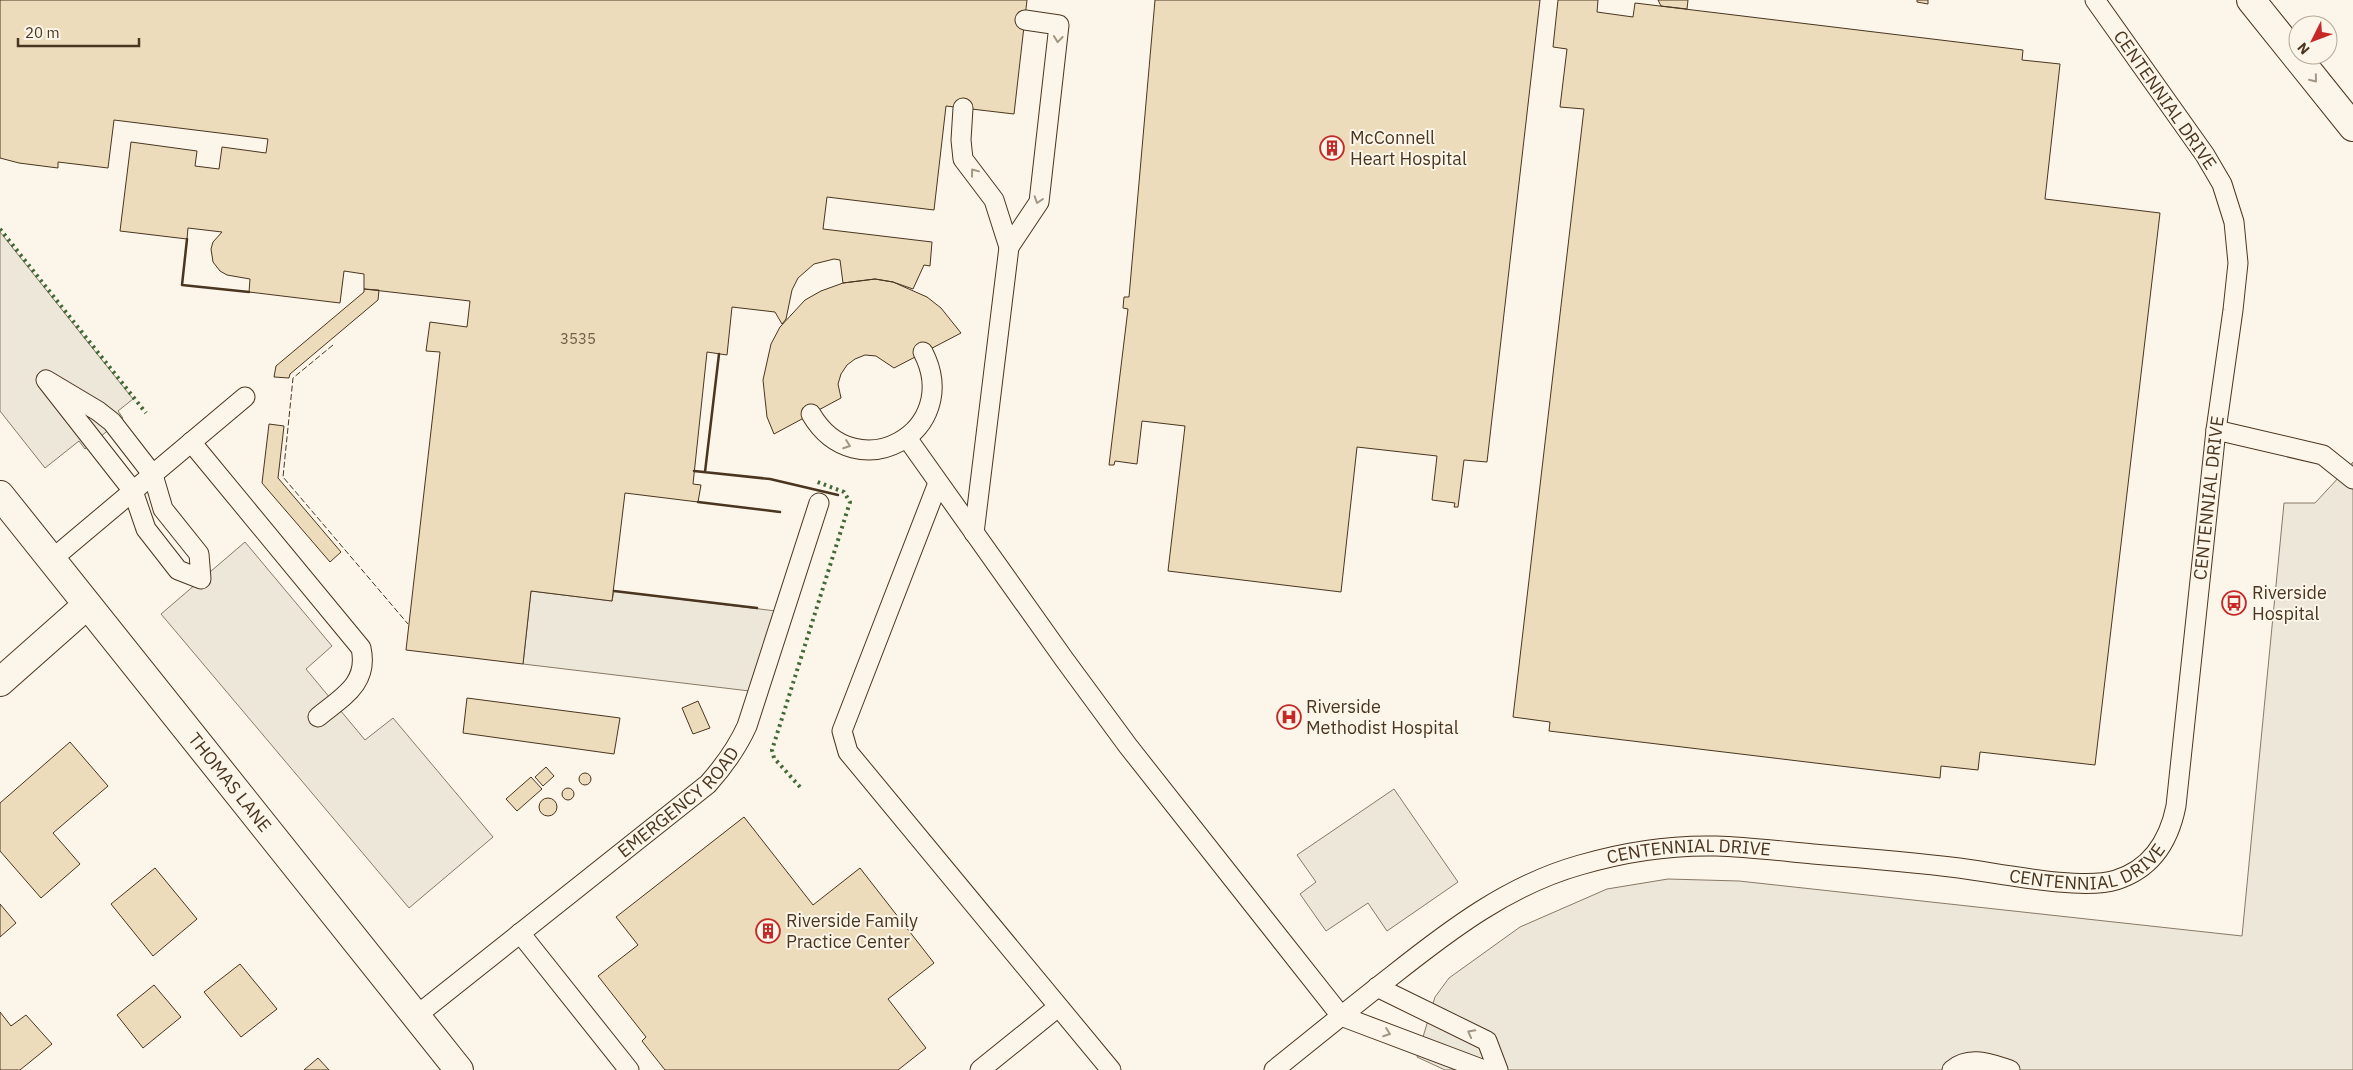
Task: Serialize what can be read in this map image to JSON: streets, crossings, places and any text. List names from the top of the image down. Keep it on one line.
{"streets":{"street":["THOMAS LANE"],"lane":["CENTENNIAL DRIVE","EMERGENCY ROAD"]},"crossings":[["THOMAS LANE","EMERGENCY ROAD"]],"places":{"building":["McConnell Heart Hospital","Riverside Family Practice Center"],"bus stop":["Riverside Hospital"],"hospital":["Riverside Methodist Hospital"]},"house_numbers":["3535"],"scale_bar":"20 m","north":"bottom left"}
